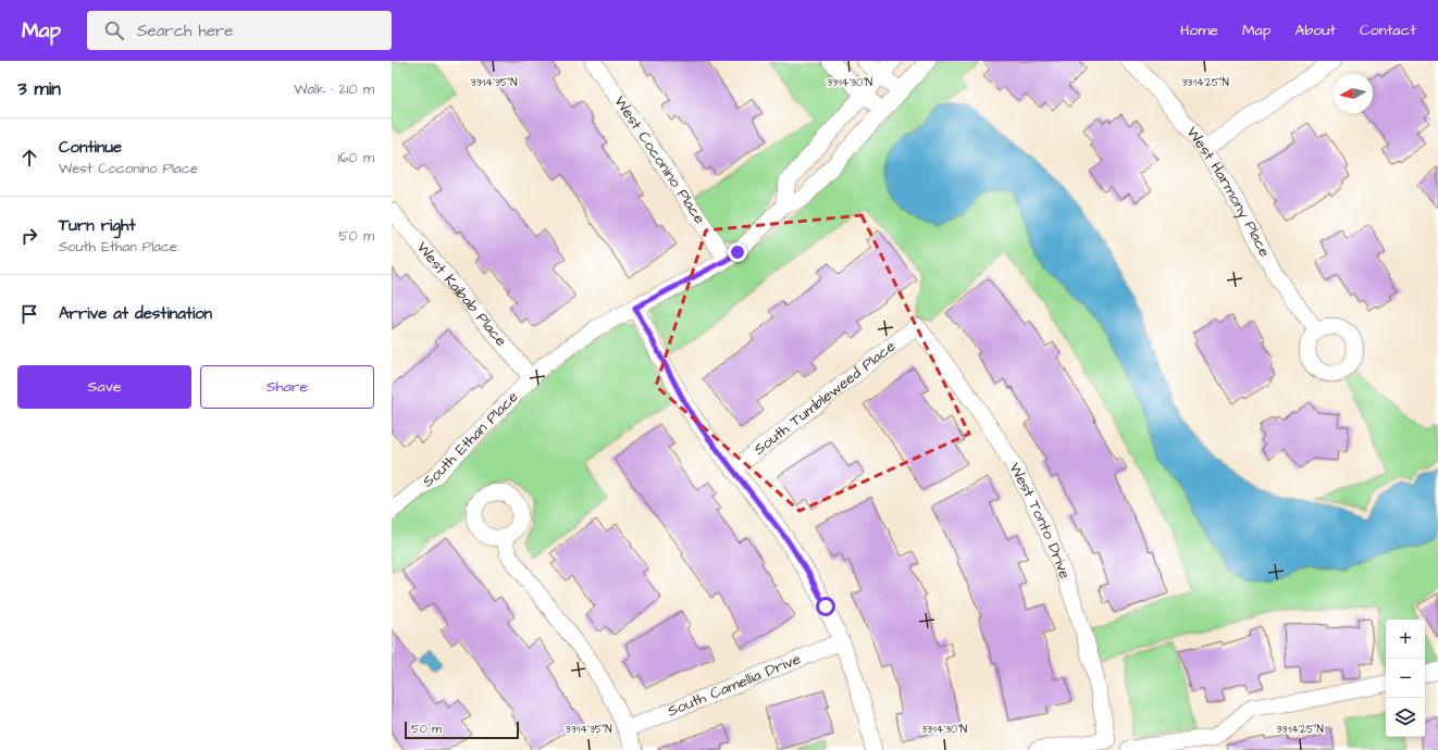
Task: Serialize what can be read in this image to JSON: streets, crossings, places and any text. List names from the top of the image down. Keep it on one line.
{"streets":{"street":["West Coconino Place","West Harmony Place","West Kaibab Place","South Tumbleweed Place","South Ethan Place","West Tonto Drive","South Camellia Drive"]},"crossings":[["West Coconino Place","South Ethan Place"],["West Kaibab Place","South Ethan Place"],["South Tumbleweed Place","West Tonto Drive"]],"scale_bar":"50 m","north":"left","page":{"header":"Map","search":"Search here","nav":["Home","Map","About","Contact"],"heading":["3 min","Walk · 210 m"],"list":[["Continue","West Coconino Place","160 m"],["Turn right","South Ethan Place","50 m"],"Arrive at destination"],"buttons":["Save","Share"],"map_buttons":["+","−"],"scale":"50 m"},"coordinates":["33°14'35\"N","33°14'30\"N","33°14'25\"N"]}
